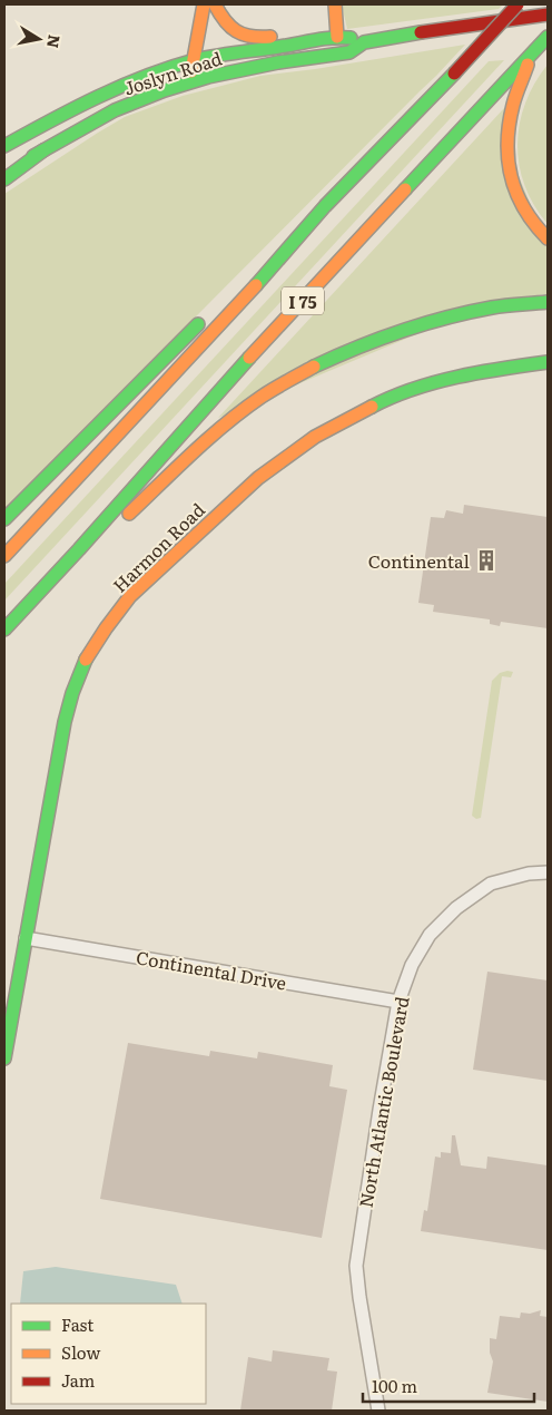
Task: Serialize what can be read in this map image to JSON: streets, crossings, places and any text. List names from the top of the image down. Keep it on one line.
{"streets":{"main road":["Joslyn Road","I 75","Harmon Road"],"street":["Continental Drive","North Atlantic Boulevard"]},"crossings":[["Harmon Road","Continental Drive"],["Continental Drive","North Atlantic Boulevard"]],"places":{"building":["Continental"]},"legend":["Fast","Slow","Jam"],"scale_bar":"100 m","north":"right"}
